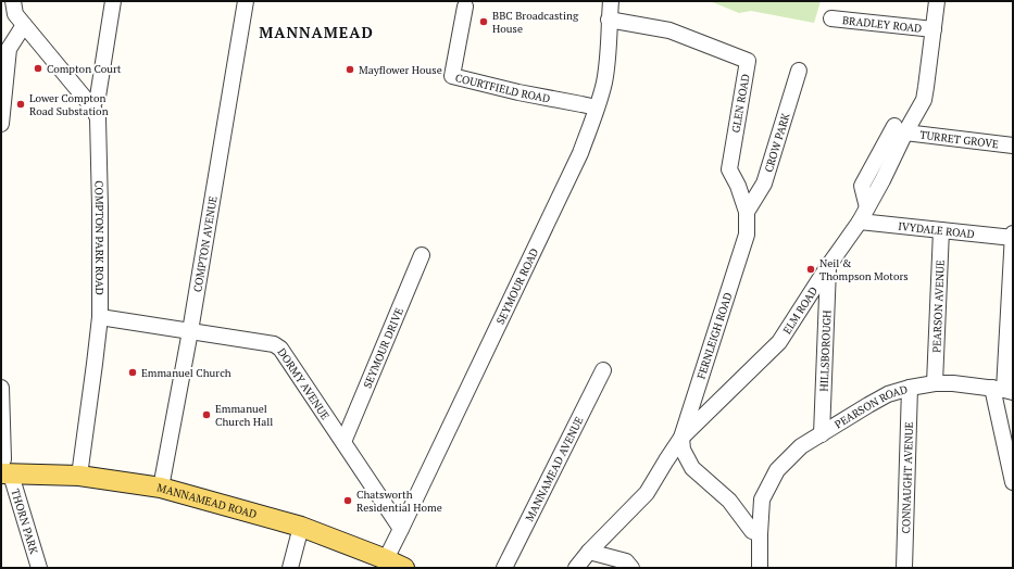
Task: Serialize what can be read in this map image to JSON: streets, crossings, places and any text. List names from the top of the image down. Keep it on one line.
{"streets":{"main road":["MANNAMEAD ROAD"],"street":["BRADLEY ROAD","COURTFIELD ROAD","GLEN ROAD","TURRET GROVE","CROW PARK","IVYDALE ROAD","COMPTON PARK ROAD","COMPTON AVENUE","SEYMOUR ROAD","PEARSON AVENUE","ELM ROAD","FERNLEIGH ROAD","SEYMOUR DRIVE","HILLSBOROUGH","DORMY AVENUE","PEARSON ROAD","MANNAMEAD AVENUE","CONNAUGHT AVENUE","THORN PARK"]},"crossings":[["BRADLEY ROAD","ELM ROAD"],["COURTFIELD ROAD","SEYMOUR ROAD"],["GLEN ROAD","CROW PARK"],["GLEN ROAD","SEYMOUR ROAD"],["GLEN ROAD","FERNLEIGH ROAD"],["TURRET GROVE","ELM ROAD"],["IVYDALE ROAD","PEARSON AVENUE"],["IVYDALE ROAD","ELM ROAD"],["COMPTON PARK ROAD","DORMY AVENUE"],["COMPTON PARK ROAD","MANNAMEAD ROAD"],["COMPTON AVENUE","DORMY AVENUE"],["COMPTON AVENUE","MANNAMEAD ROAD"],["SEYMOUR ROAD","DORMY AVENUE"],["SEYMOUR ROAD","MANNAMEAD ROAD"],["PEARSON AVENUE","PEARSON ROAD"],["ELM ROAD","FERNLEIGH ROAD"],["ELM ROAD","HILLSBOROUGH"],["SEYMOUR DRIVE","DORMY AVENUE"],["HILLSBOROUGH","PEARSON ROAD"],["PEARSON ROAD","CONNAUGHT AVENUE"],["MANNAMEAD ROAD","THORN PARK"]],"districts":["MANNAMEAD"],"places":["BBC Broadcasting House","Compton Court","Mayflower House","Lower Compton Road Substation","Neil & Thompson Motors","Emmanuel Church","Emmanuel Church Hall","Chatsworth Residential Home"]}
